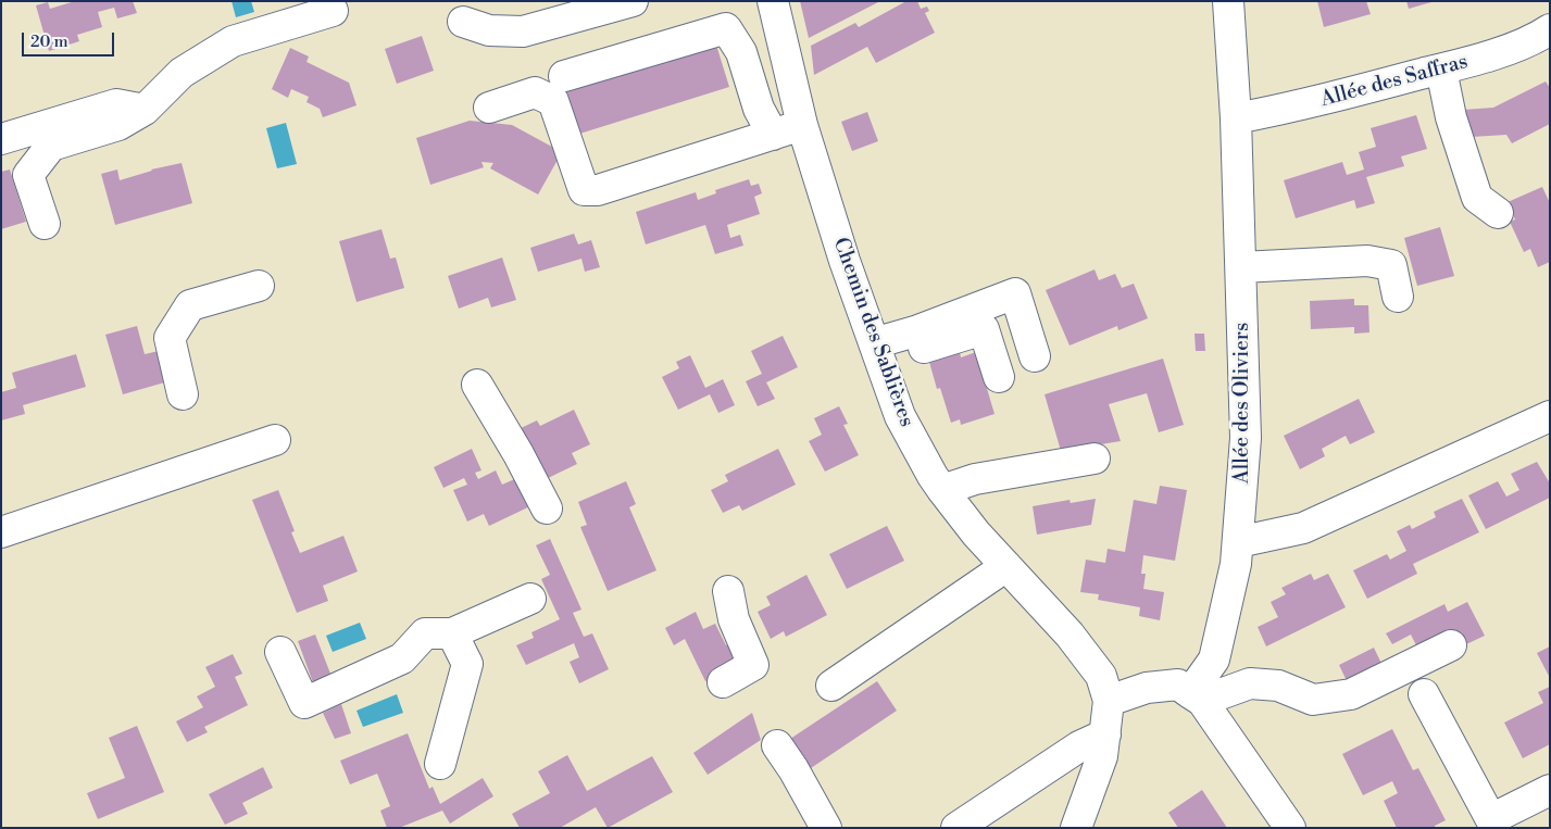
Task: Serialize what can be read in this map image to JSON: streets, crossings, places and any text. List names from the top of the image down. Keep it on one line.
{"streets":{"street":["Allée des Saffras","Chemin des Sablières","Allée des Oliviers"]},"crossings":[["Allée des Saffras","Allée des Oliviers"]],"scale_bar":"20 m"}
